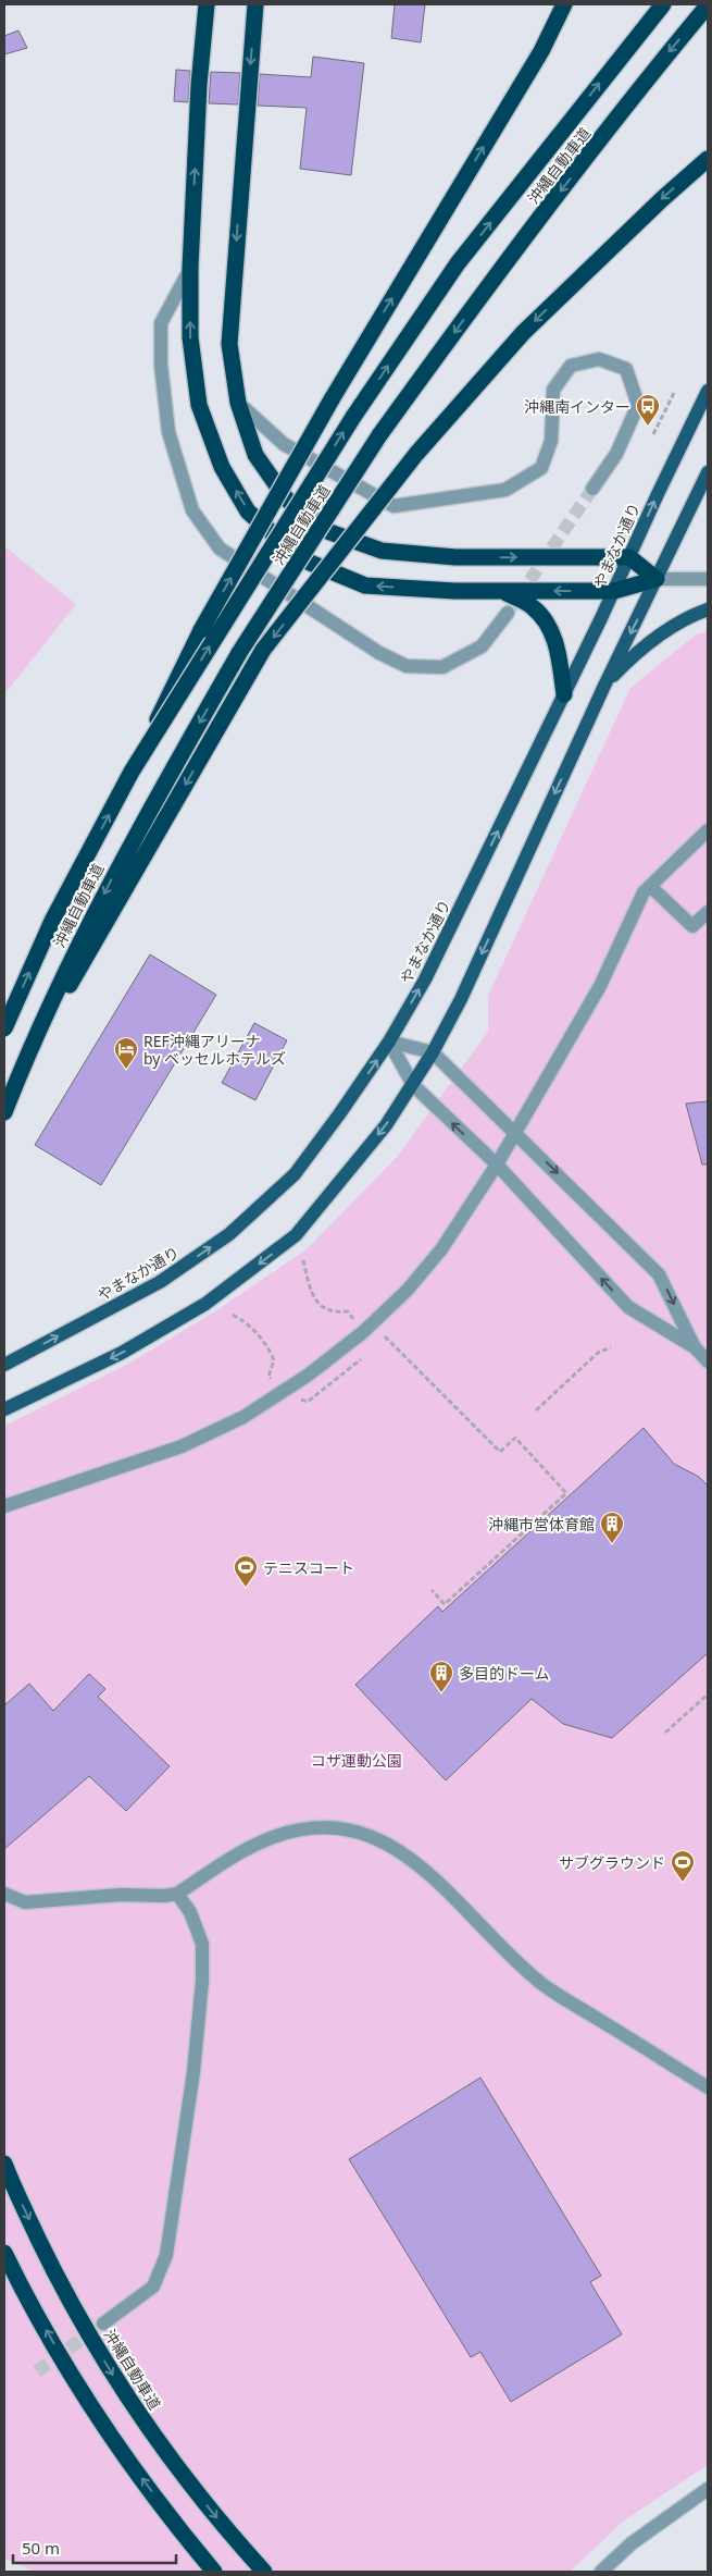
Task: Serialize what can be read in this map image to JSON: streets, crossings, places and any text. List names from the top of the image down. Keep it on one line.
{"streets":{"highway":["沖縄自動車道"],"main road":["やまなか通り"]},"parks":["コザ運動公園"],"places":{"bus stop":["沖縄南インター"],"hotel":["REF沖縄アリーナ by ベッセルホテルズ"],"building":["沖縄市営体育館","多目的ドーム"],"sports":["テニスコート","サブグラウンド"]},"scale_bar":"50 m"}
